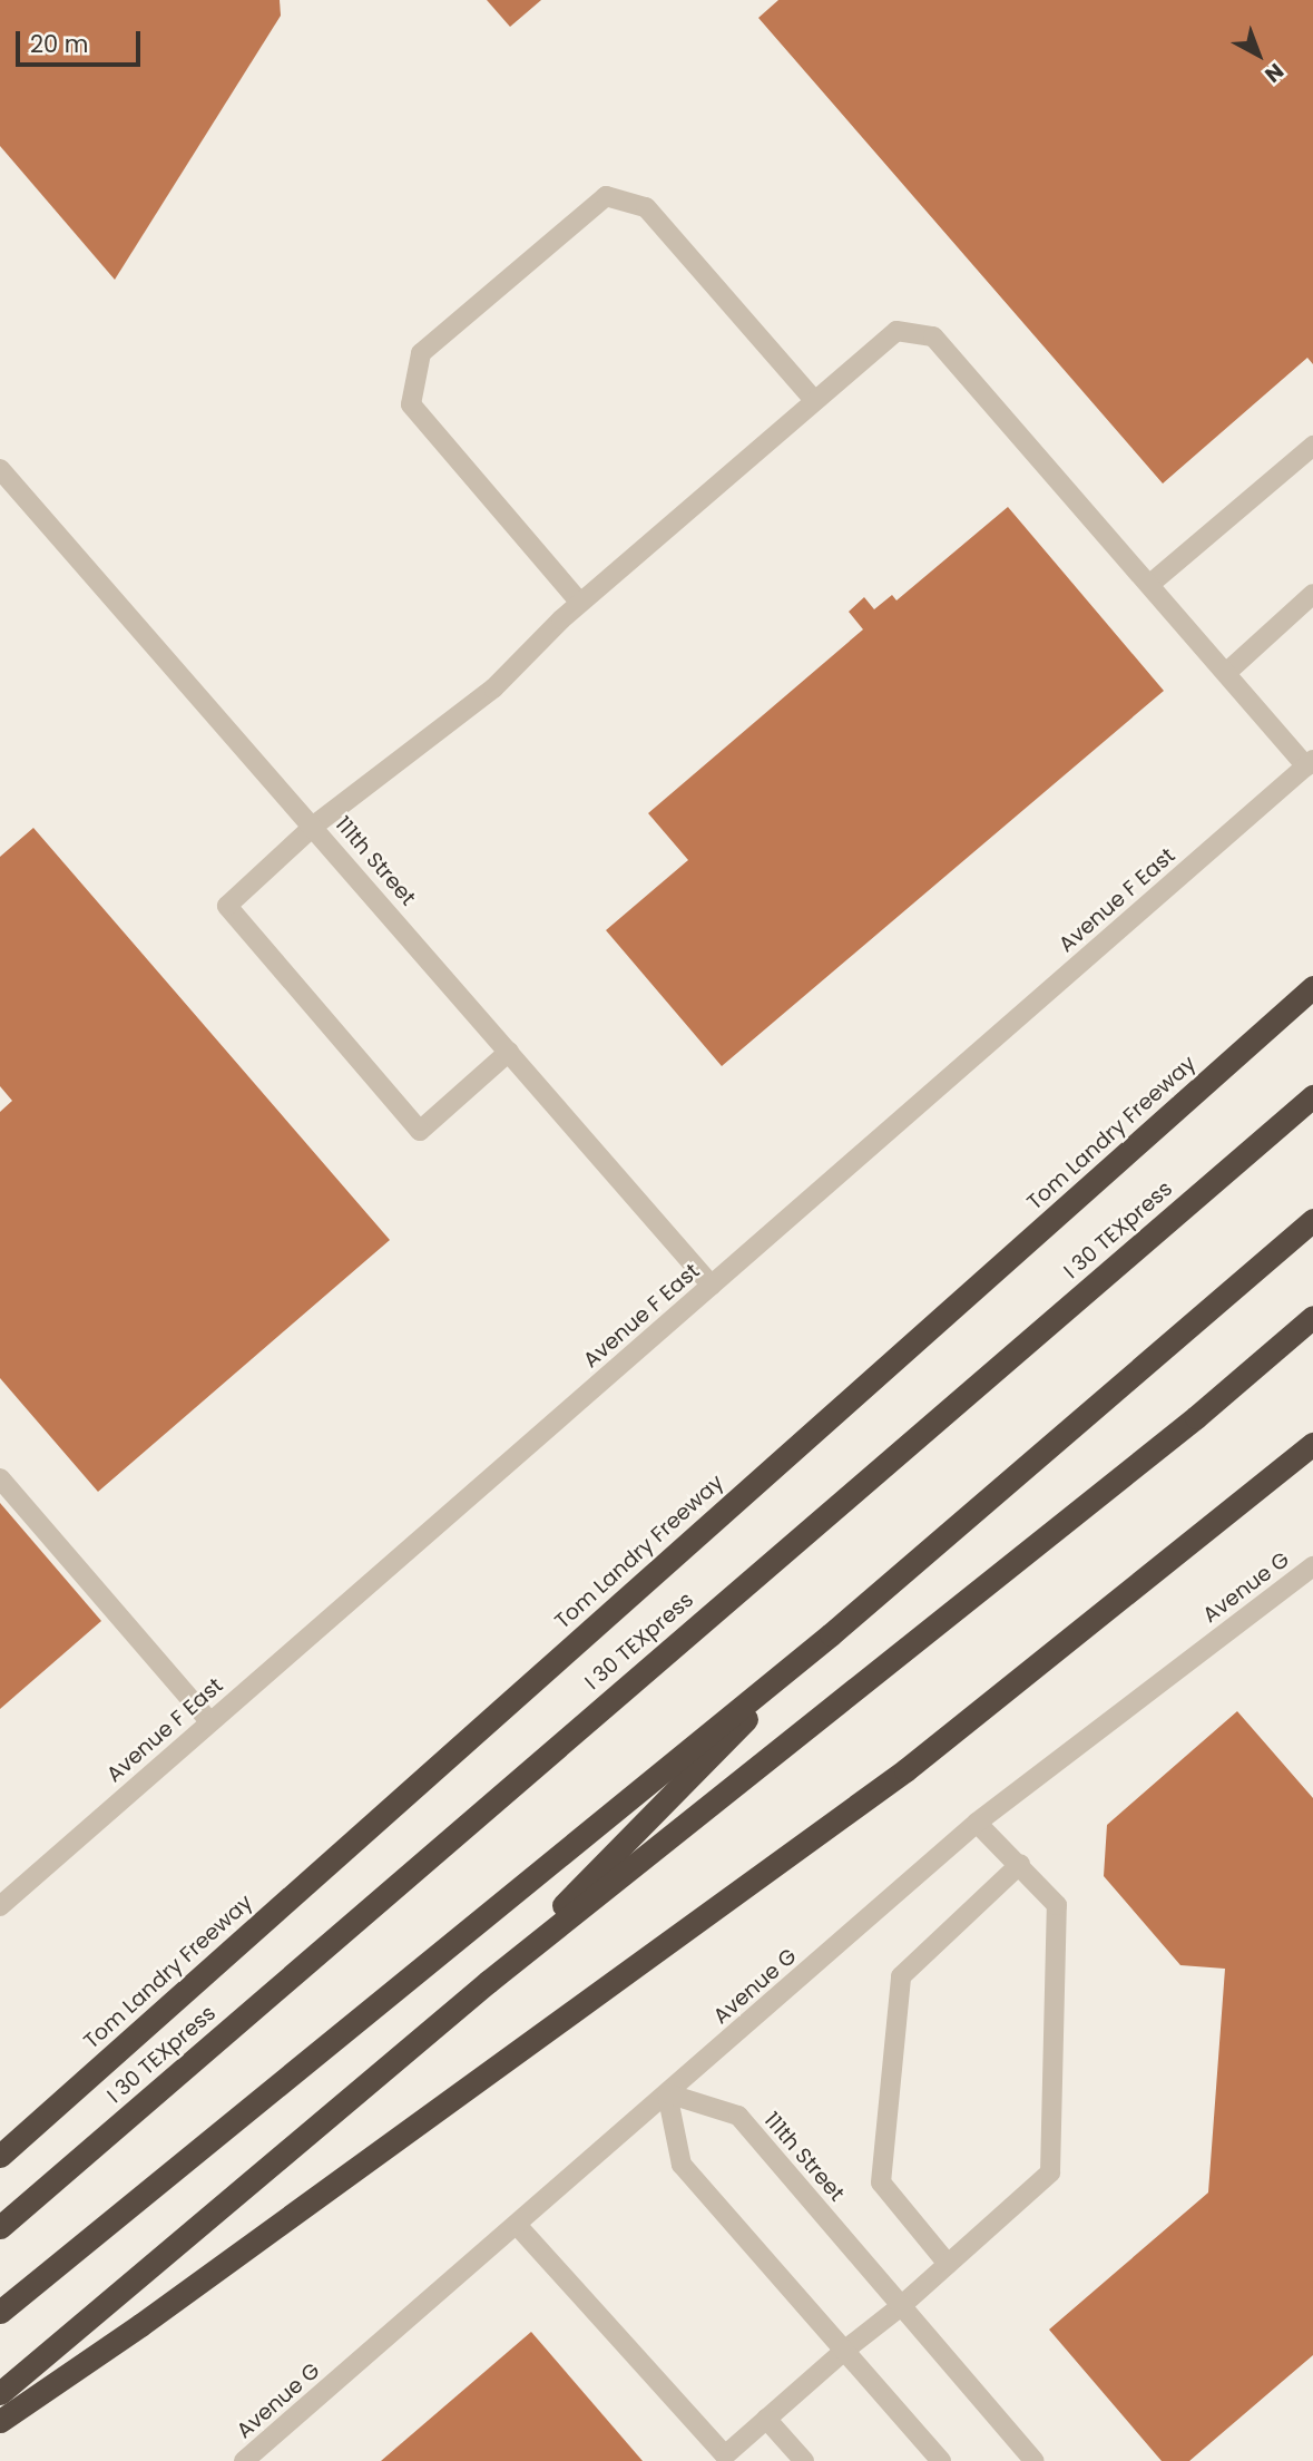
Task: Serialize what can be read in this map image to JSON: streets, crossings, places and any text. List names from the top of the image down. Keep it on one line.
{"streets":{"highway":["Tom Landry Freeway","I 30 TEXpress"],"street":["111th Street","Avenue F East","Avenue G"]},"crossings":[["111th Street","Avenue F East"],["111th Street","Avenue G"]],"scale_bar":"20 m","north":"bottom right"}
